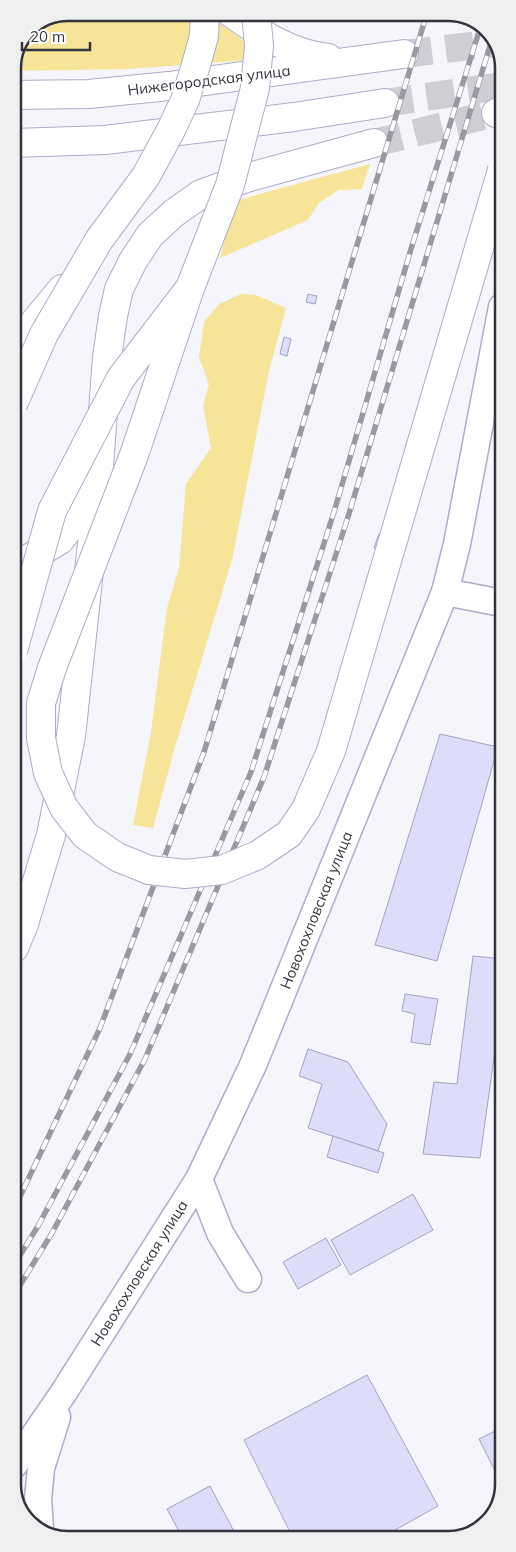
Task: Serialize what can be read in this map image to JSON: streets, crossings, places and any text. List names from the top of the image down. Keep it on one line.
{"streets":{"main road":["Нижегородская улица"],"street":["Новохохловская улица"]},"scale_bar":"20 m"}
